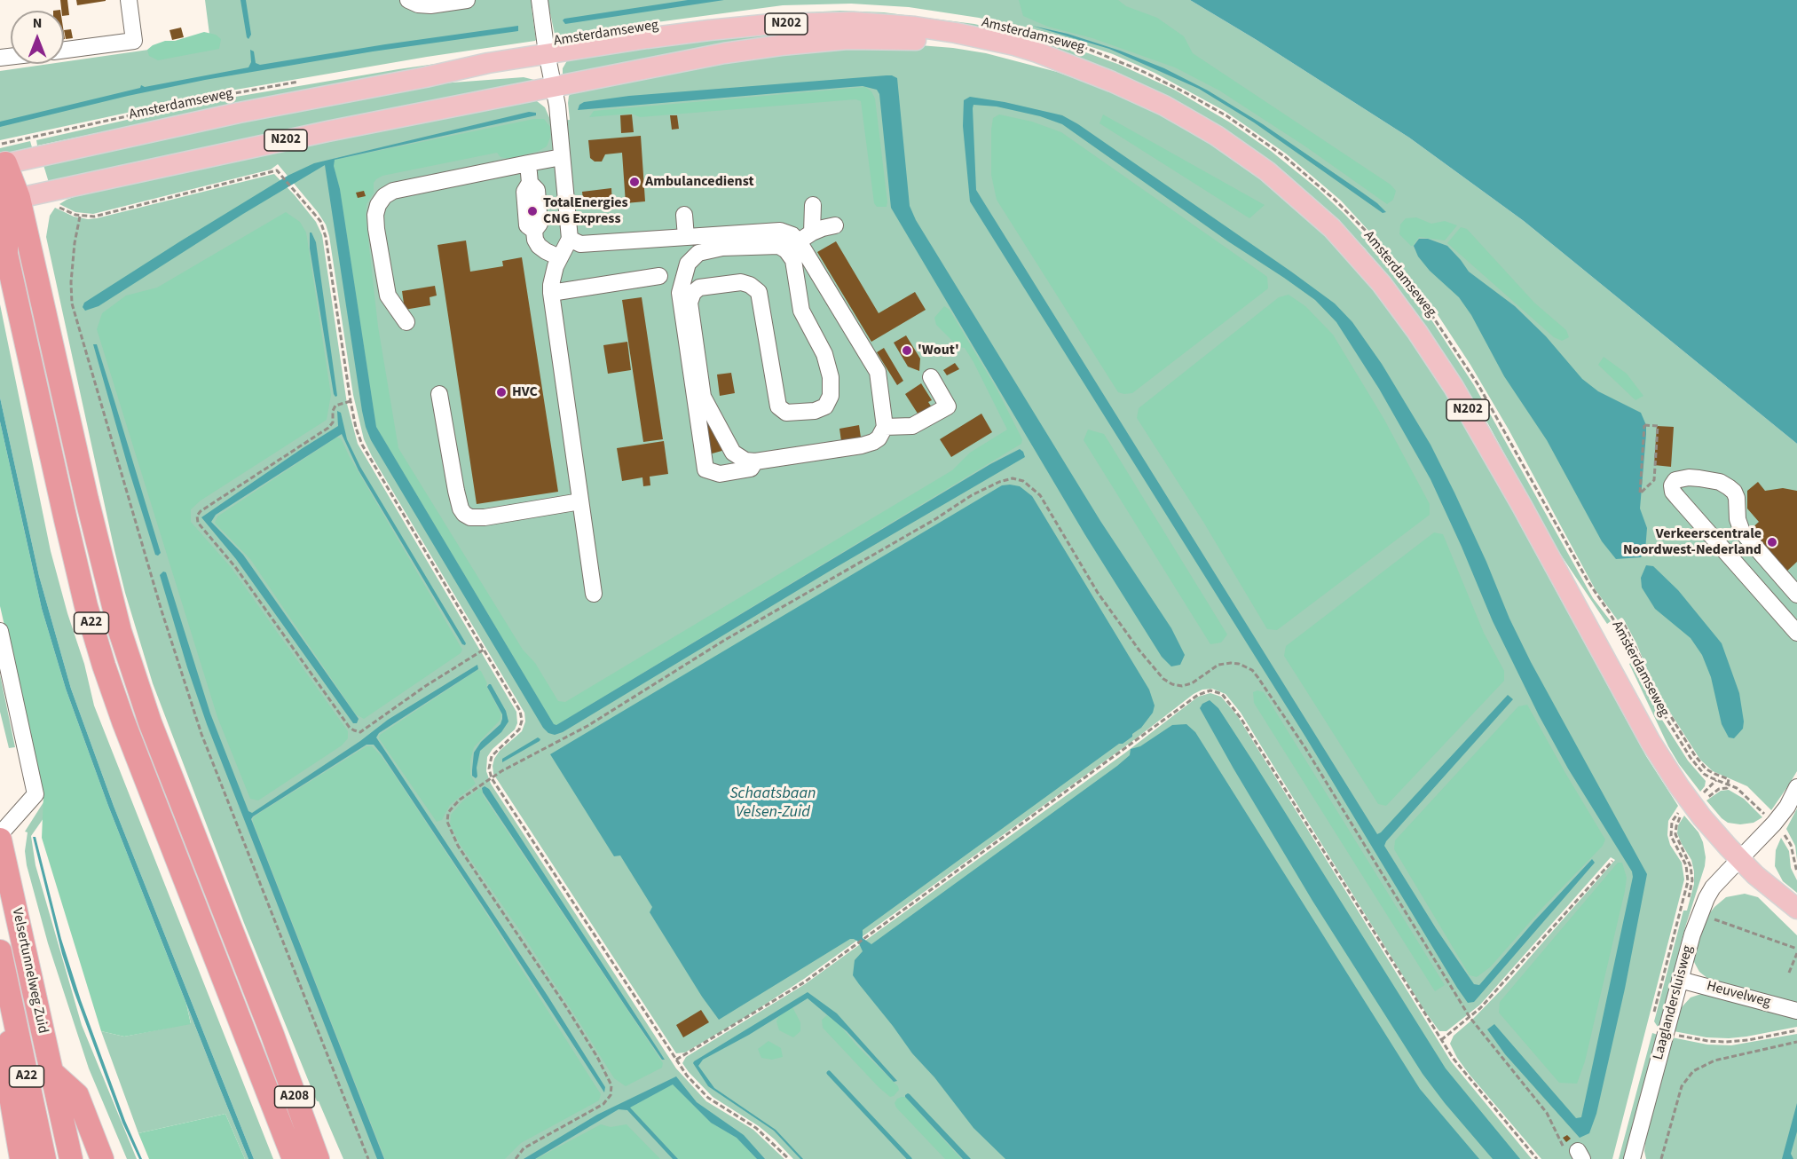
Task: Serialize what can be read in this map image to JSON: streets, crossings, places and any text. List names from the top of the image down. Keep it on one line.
{"streets":{"highway":["A22","Velsertunnelweg Zuid","A208"],"main road":["N202","Amsterdamseweg"],"street":["Heuvelweg","Laaglandersluisweg"]},"crossings":[["Amsterdamseweg","A22"],["Amsterdamseweg","Laaglandersluisweg"],["A22","Velsertunnelweg Zuid"],["A22","A208"],["Heuvelweg","Laaglandersluisweg"]],"water":["Schaatsbaan Velsen-Zuid"],"places":["Ambulancedienst","TotalEnergies CNG Express","'Wout'","HVC","Verkeerscentrale Noordwest-Nederland"],"north":"top"}
